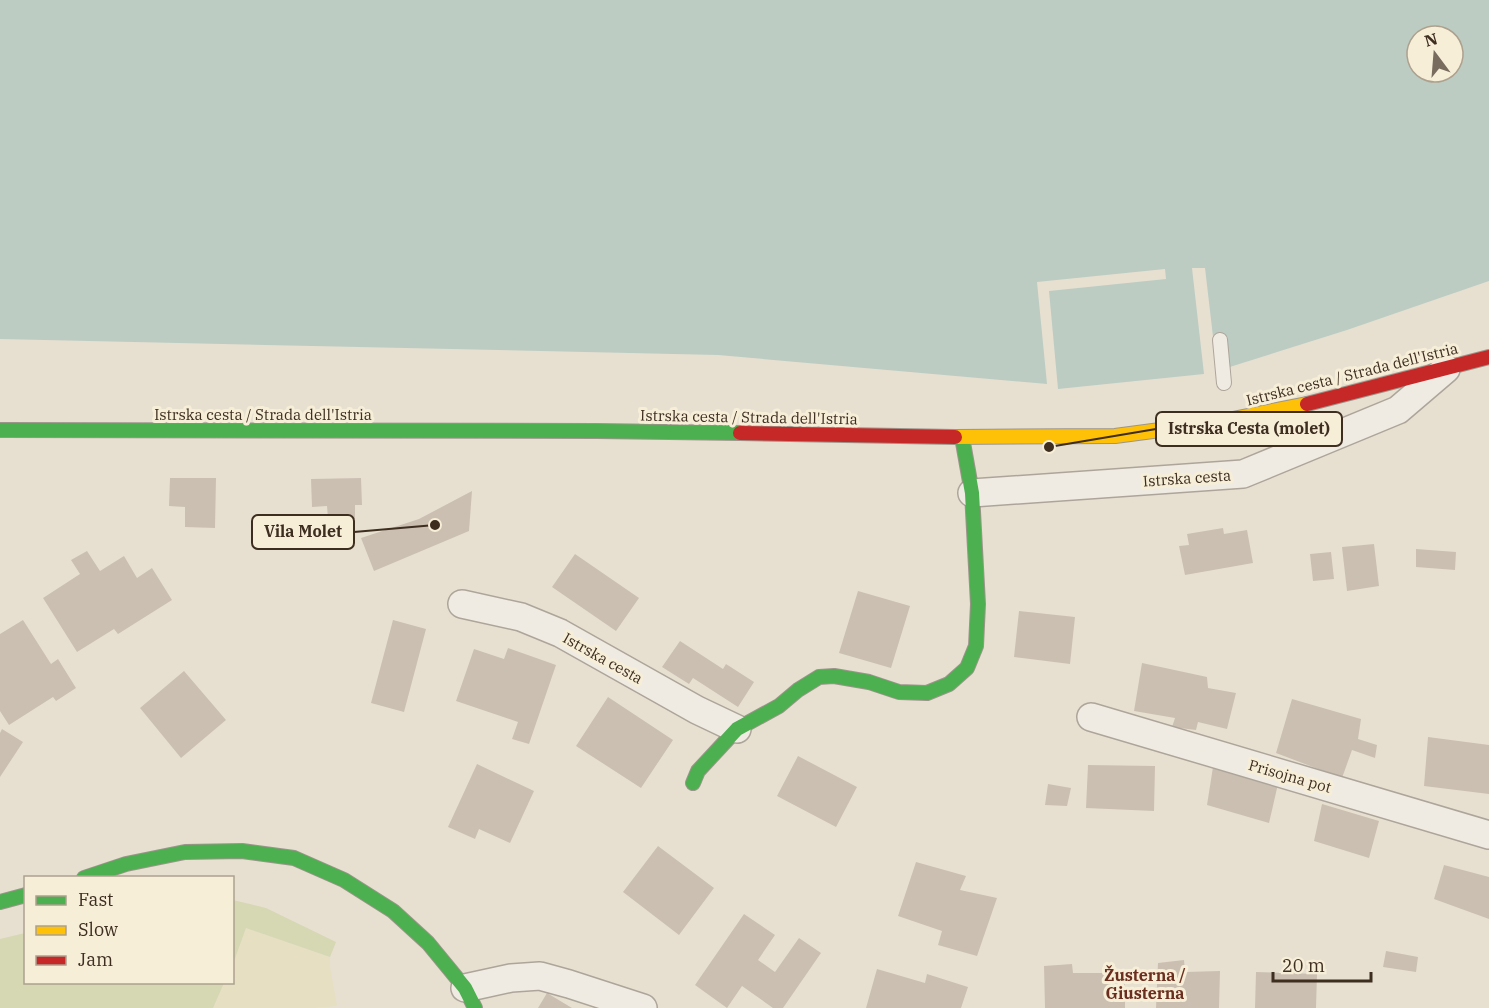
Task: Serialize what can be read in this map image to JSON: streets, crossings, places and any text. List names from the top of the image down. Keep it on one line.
{"streets":{"street":["Istrska cesta / Strada dell'Istria","Istrska cesta","Prisojna pot"]},"crossings":[["Istrska cesta / Strada dell'Istria","Istrska cesta"]],"districts":["Žusterna / Giusterna"],"places":["Istrska Cesta (molet)","Vila Molet"],"legend":["Fast","Slow","Jam"],"scale_bar":"20 m","north":"top"}
